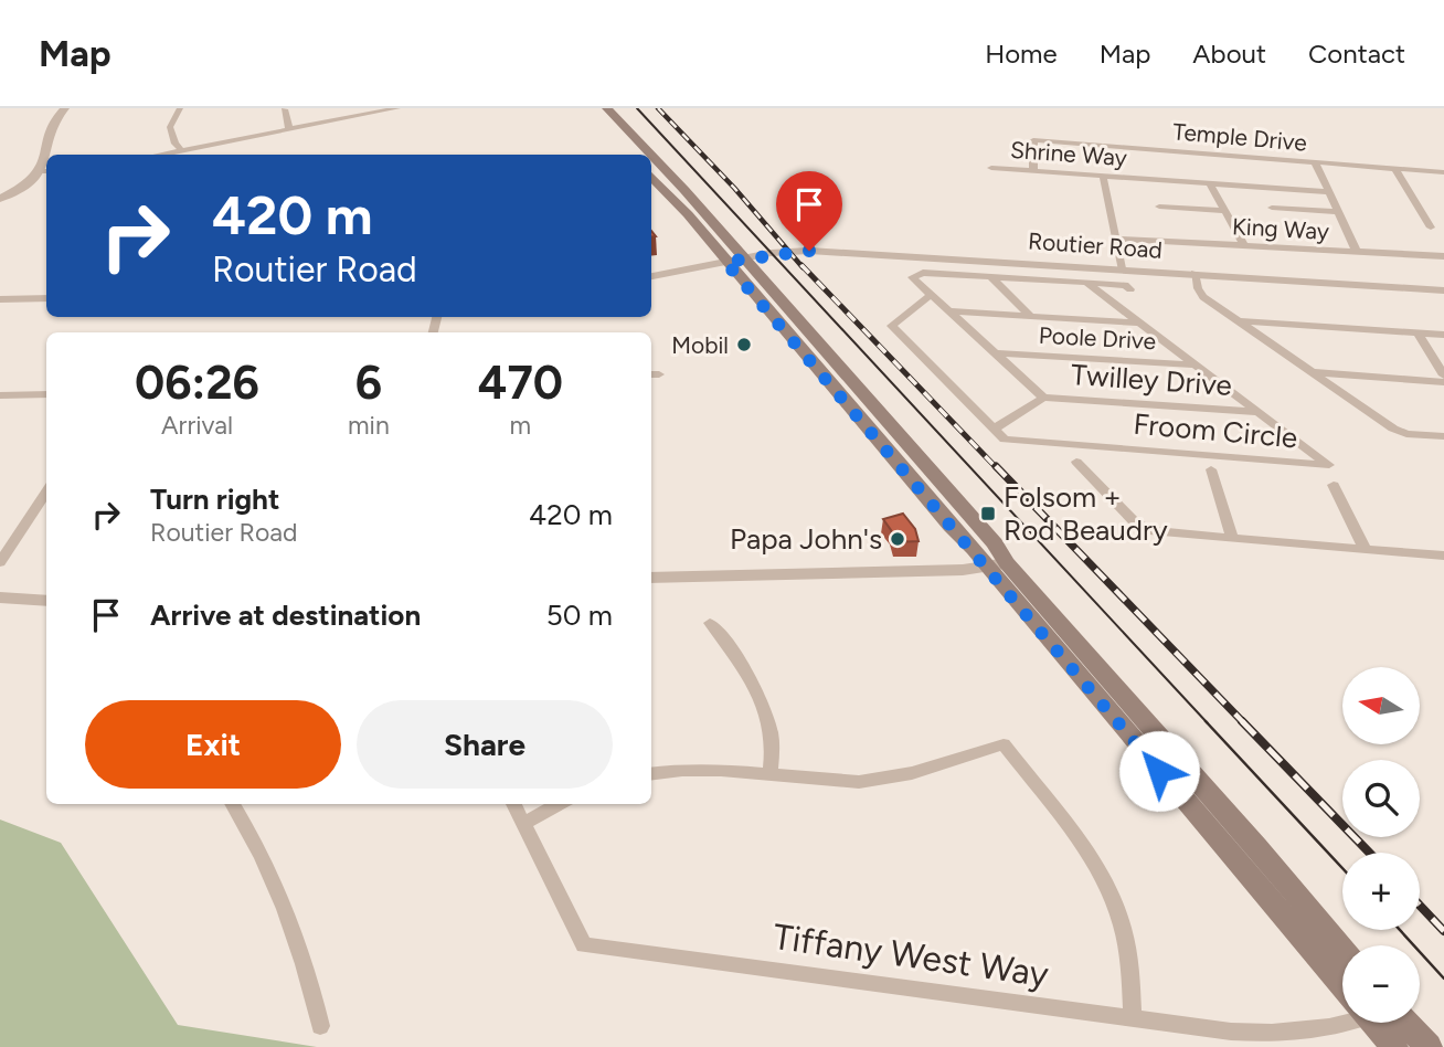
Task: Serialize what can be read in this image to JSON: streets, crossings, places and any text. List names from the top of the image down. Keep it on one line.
{"streets":{"street":["Temple Drive","Shrine Way","King Way","Routier Road","Poole Drive","Twilley Drive","Froom Circle","Tiffany West Way"]},"crossings":[["Temple Drive","Shrine Way"],["Poole Drive","Froom Circle"],["Twilley Drive","Froom Circle"]],"places":{"other":["Mobil","Papa John's"],"transit":["Folsom + Rod Beaudry"]},"north":"left","page":{"header":"Map","nav":["Home","Map","About","Contact"],"turn":["420 m","Routier Road"],"eta":["06:26","Arrival","6","min","470","m"],"list":[{"name":"Turn right","note":"Routier Road","value":"420 m"},{"name":"Arrive at destination","value":"50 m"}],"map_buttons":["+","−"],"buttons":["Exit","Share"]}}
